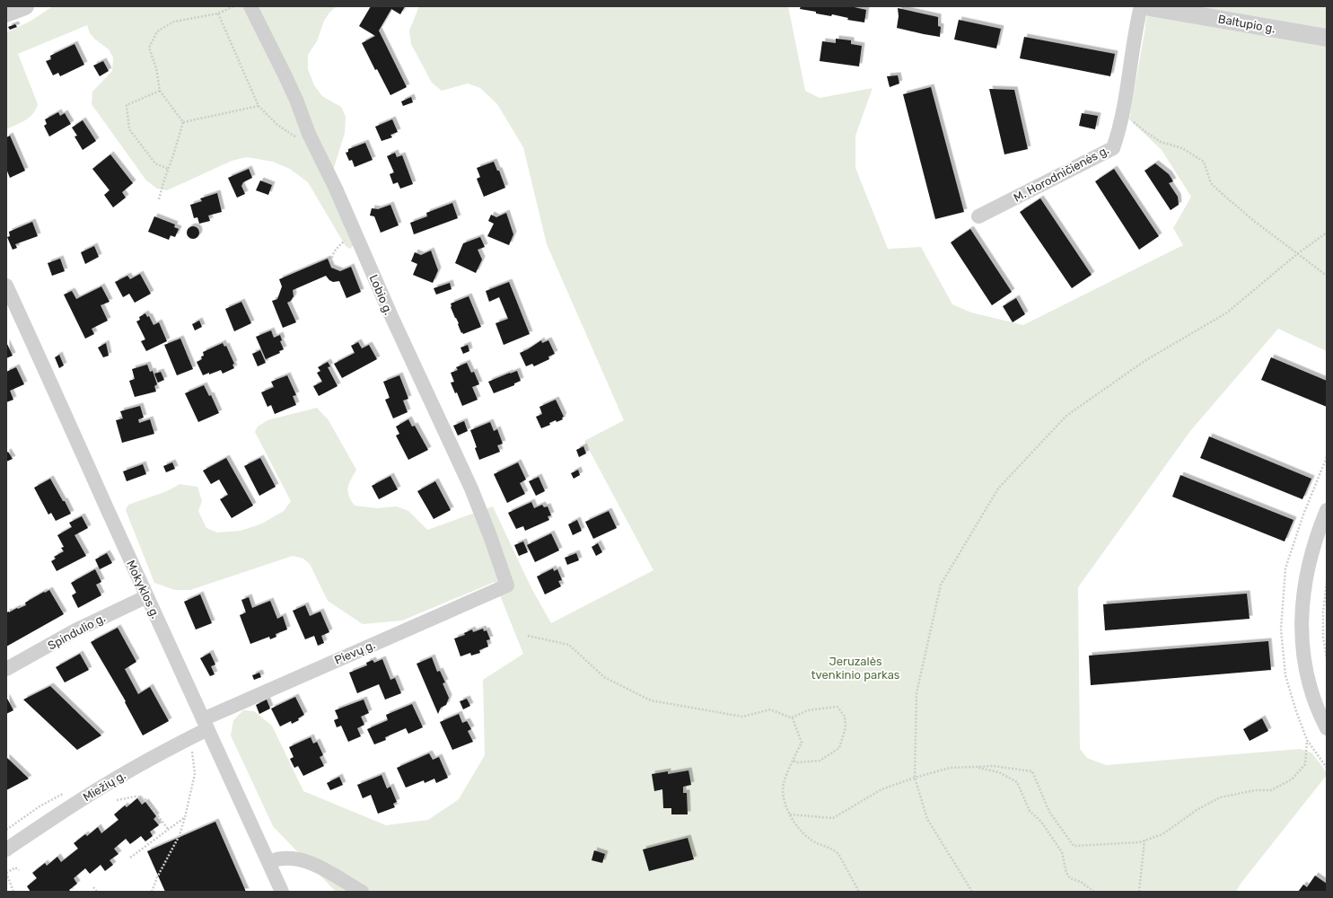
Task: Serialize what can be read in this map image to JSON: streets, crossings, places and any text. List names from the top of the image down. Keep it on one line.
{"streets":{"street":["Baltupio g.","M. Horodničienės g.","Lobio g.","Mokyklos g.","Spindulio g.","Pievų g.","Miežių g."]},"crossings":[["Lobio g.","Pievų g."],["Mokyklos g.","Spindulio g."],["Mokyklos g.","Pievų g."],["Mokyklos g.","Miežių g."],["Pievų g.","Miežių g."]],"parks":["Jeruzalės tvenkinio parkas"]}
